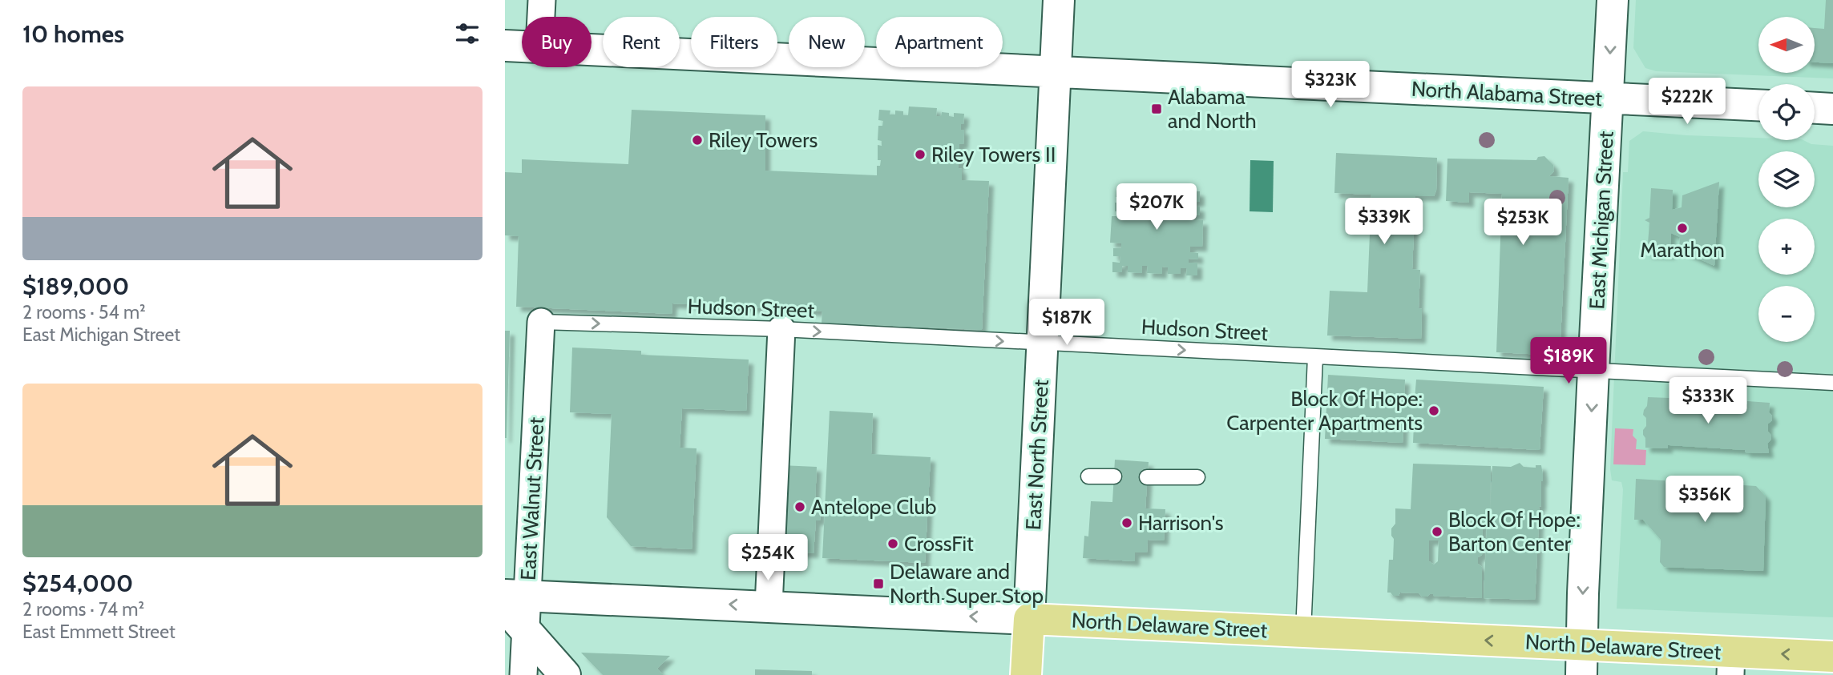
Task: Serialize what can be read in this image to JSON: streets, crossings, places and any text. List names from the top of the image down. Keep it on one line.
{"streets":{"main road":["North Alabama Street","East Michigan Street","East North Street","North Delaware Street"],"street":["East Walnut Street"],"lane":["Hudson Street"]},"crossings":[["North Alabama Street","East Michigan Street"],["North Alabama Street","East North Street"],["East Michigan Street","Hudson Street"],["East Michigan Street","North Delaware Street"],["Hudson Street","East North Street"],["Hudson Street","East Walnut Street"],["East North Street","North Delaware Street"],["East Walnut Street","North Delaware Street"]],"one_way":["East Michigan Street","Hudson Street","North Delaware Street"],"places":{"transit":["Alabama and North","Delaware and North Super Stop"],"other":["Riley Towers","Riley Towers II","Marathon","Block Of Hope: Carpenter Apartments","Antelope Club","Harrison's","Block Of Hope: Barton Center","CrossFit"]},"north":"left","page":{"heading":"10 homes","map_buttons":["+","−"],"chip":["Buy","Rent","Filters","New","Apartment"],"price":["$323K","$222K","$207K","$339K","$253K","$187K","$189K","$333K","$356K","$254K"],"list":[{"name":"$189,000","note":"2 rooms · 54 m² · East Michigan Street"},{"name":"$254,000","note":"2 rooms · 74 m² · East Emmett Street"}]}}
